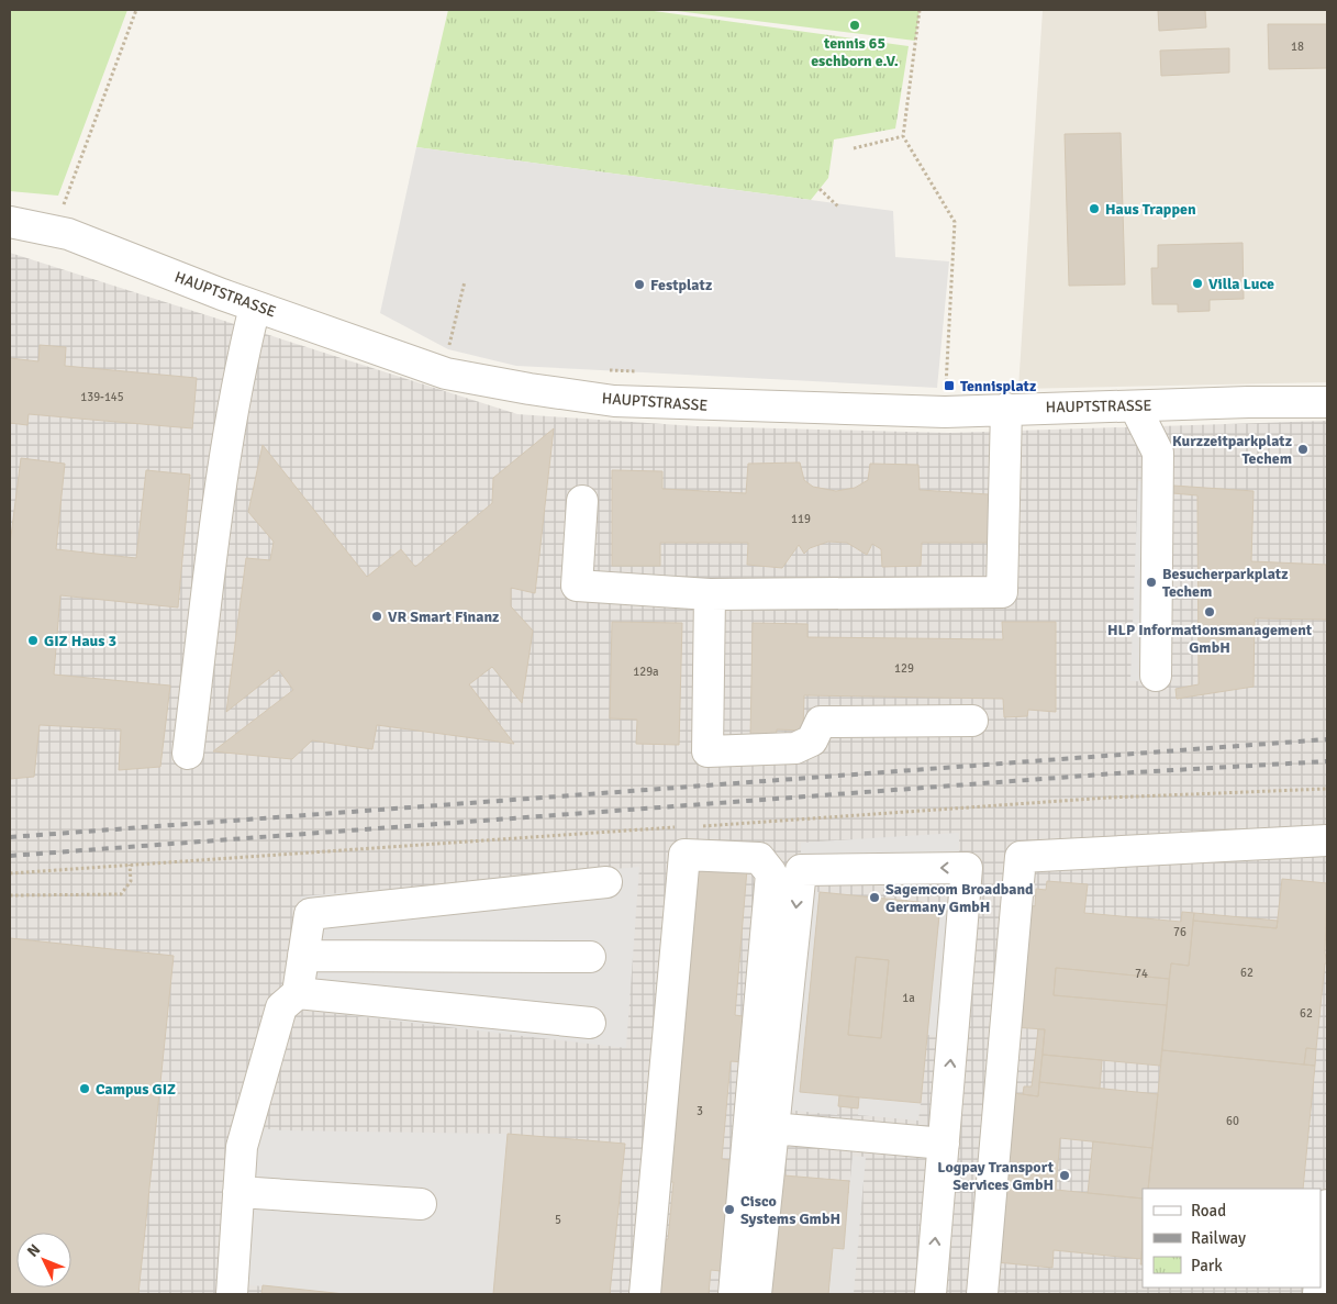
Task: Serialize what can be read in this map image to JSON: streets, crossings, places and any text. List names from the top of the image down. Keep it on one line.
{"streets":{"street":["HAUPTSTRASSE"]},"places":{"other":["tennis 65 eschborn e.V.","Haus Trappen","Villa Luce","Festplatz","Kurzzeitparkplatz Techem","Besucherparkplatz Techem","HLP Informationsmanagement GmbH","VR Smart Finanz","GIZ Haus 3","Sagemcom Broadband Germany GmbH","Campus GIZ","Logpay Transport Services GmbH","Cisco Systems GmbH"],"transit":["Tennisplatz"]},"house_numbers":["18","139-145","119","129","129a","76","62","74","1a","62","3","60","5"],"legend":["Road","Railway","Park"],"north":"top left"}
